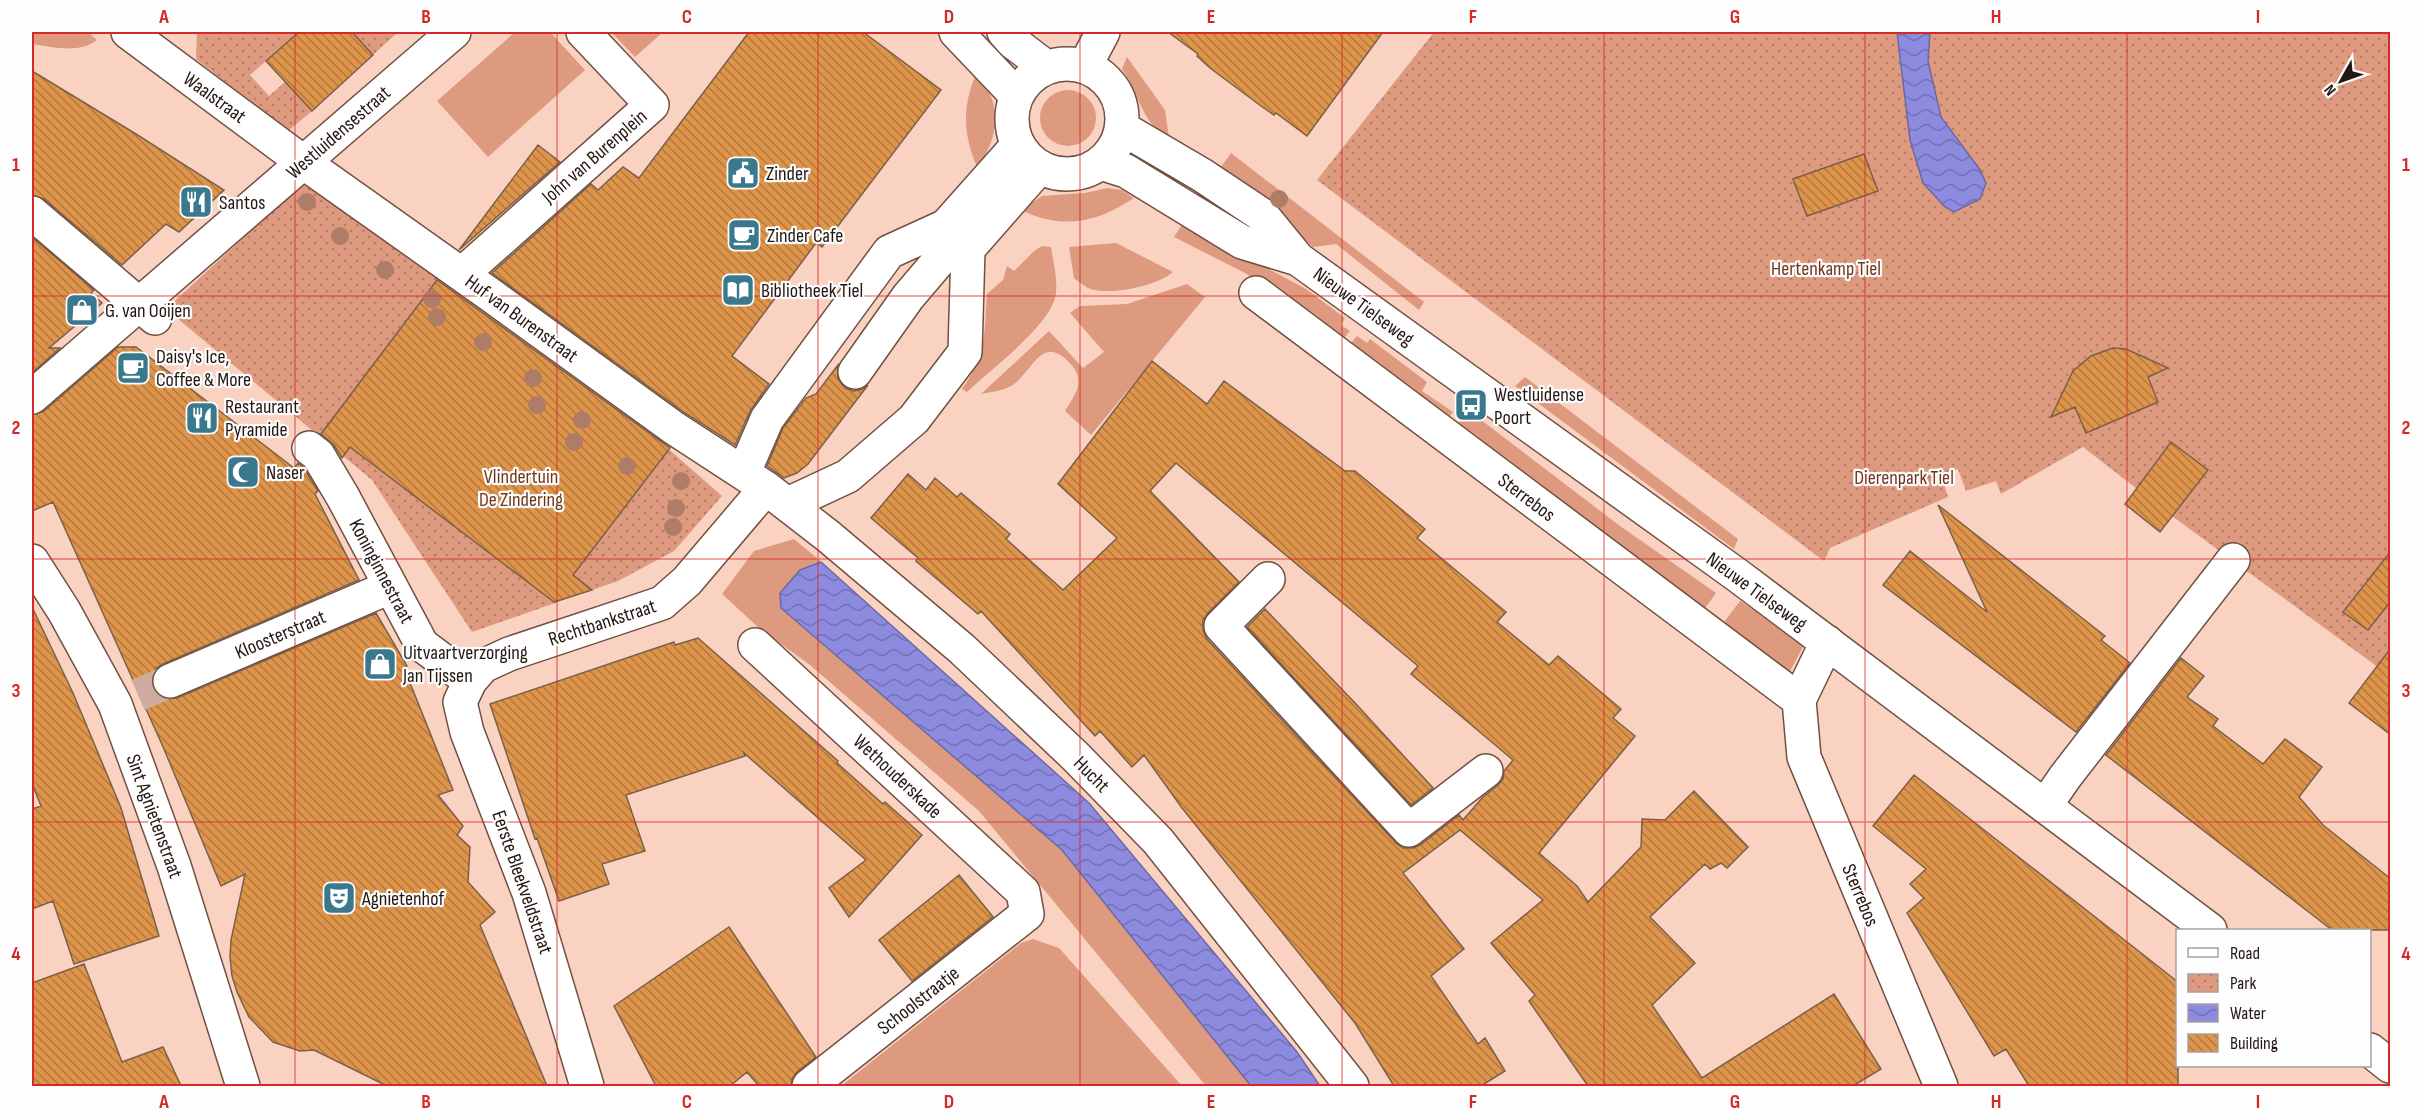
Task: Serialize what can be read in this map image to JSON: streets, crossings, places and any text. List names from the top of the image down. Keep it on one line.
{"streets":{"street":["Waalstraat","Westluidensestraat","John van Burenplein","Nieuwe Tielseweg","Huf van Burenstraat","Sterrebos","Koninginnestraat","Rechtbankstraat","Kloosterstraat","Hucht","Wethouderskade","Sint Agnietenstraat","Eerste Bleekveldstraat","Schoolstraatje"]},"crossings":[["Waalstraat","Westluidensestraat"],["Waalstraat","Huf van Burenstraat"],["Westluidensestraat","Huf van Burenstraat"],["John van Burenplein","Huf van Burenstraat"],["Nieuwe Tielseweg","Rechtbankstraat"],["Huf van Burenstraat","Rechtbankstraat"],["Huf van Burenstraat","Hucht"],["Koninginnestraat","Rechtbankstraat"],["Koninginnestraat","Kloosterstraat"],["Koninginnestraat","Eerste Bleekveldstraat"],["Rechtbankstraat","Hucht"],["Rechtbankstraat","Eerste Bleekveldstraat"],["Wethouderskade","Schoolstraatje"]],"parks":["Hertenkamp Tiel","Vlindertuin De Zindering","Dierenpark Tiel"],"places":{"public building":["Zinder"],"restaurant":["Santos","Restaurant Pyramide"],"cafe":["Zinder Cafe","Daisy's Ice, Coffee & More"],"library":["Bibliotheek Tiel"],"shop":["G. van Ooijen","Uitvaartverzorging Jan Tijssen"],"bus stop":["Westluidense Poort"],"mosque":["Naser"],"theatre":["Agnietenhof"]},"legend":["Road","Park","Water","Building"],"north":"bottom left","grid":{"columns":["A","B","C","D","E","F","G","H","I"],"rows":["1","2","3","4"]}}
